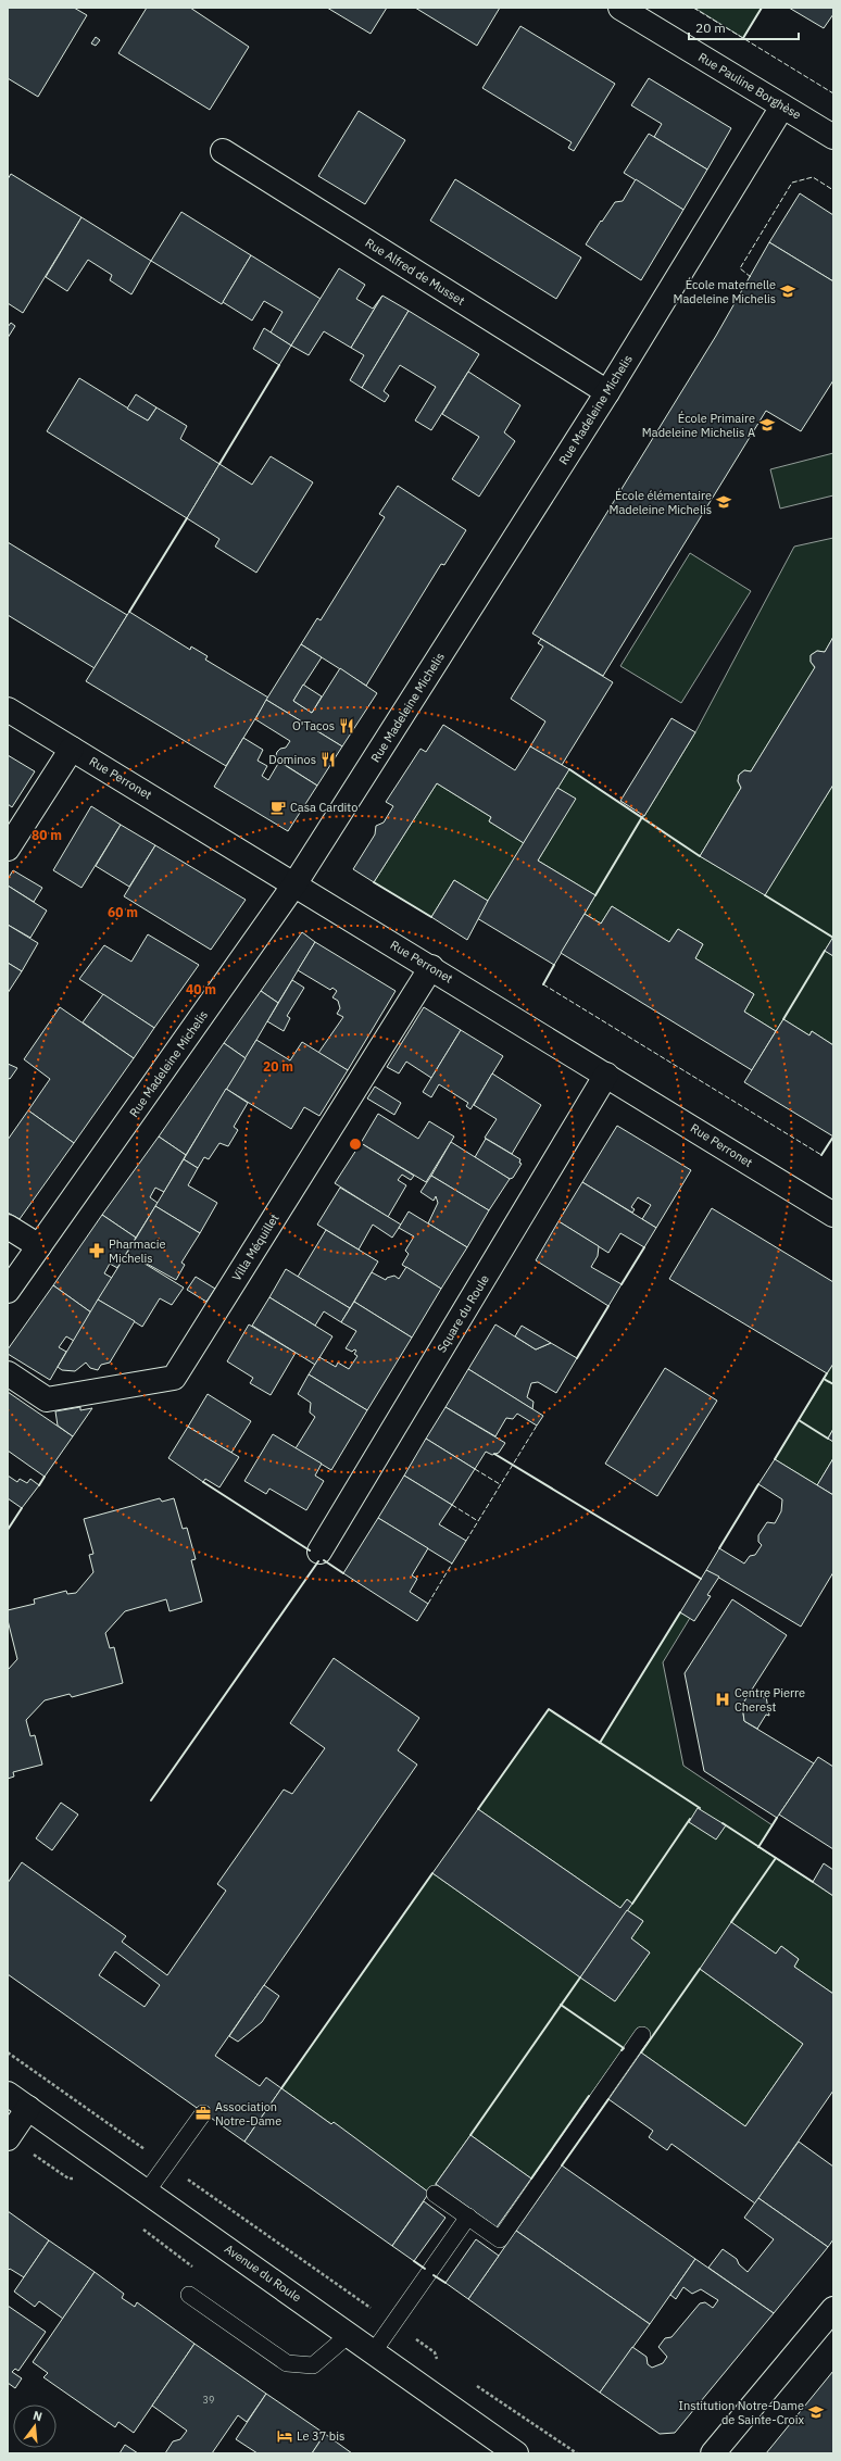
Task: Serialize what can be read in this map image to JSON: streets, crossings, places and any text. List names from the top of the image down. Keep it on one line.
{"streets":{"street":["Rue Pauline Borghèse","Rue Alfred de Musset","Rue Madeleine Michelis","Rue Perronet","Villa Méquillet","Square du Roule","Avenue du Roule"]},"crossings":[["Rue Pauline Borghèse","Rue Madeleine Michelis"],["Rue Alfred de Musset","Rue Madeleine Michelis"],["Rue Madeleine Michelis","Rue Perronet"],["Rue Perronet","Villa Méquillet"],["Rue Perronet","Square du Roule"]],"places":{"school or university":["École maternelle Madeleine Michelis","École Primaire Madeleine Michelis A","École élémentaire Madeleine Michelis","Institution Notre-Dame de Sainte-Croix"],"restaurant":["O'Tacos","Dominos"],"cafe":["Casa Cardito"],"pharmacy":["Pharmacie Michelis"],"hospital":["Centre Pierre Cherest"],"office":["Association Notre-Dame"],"hotel":["Le 37 bis"]},"house_numbers":["39"],"scale_bar":"20 m","north":"top","rings":["80 m","60 m","40 m","20 m"]}
